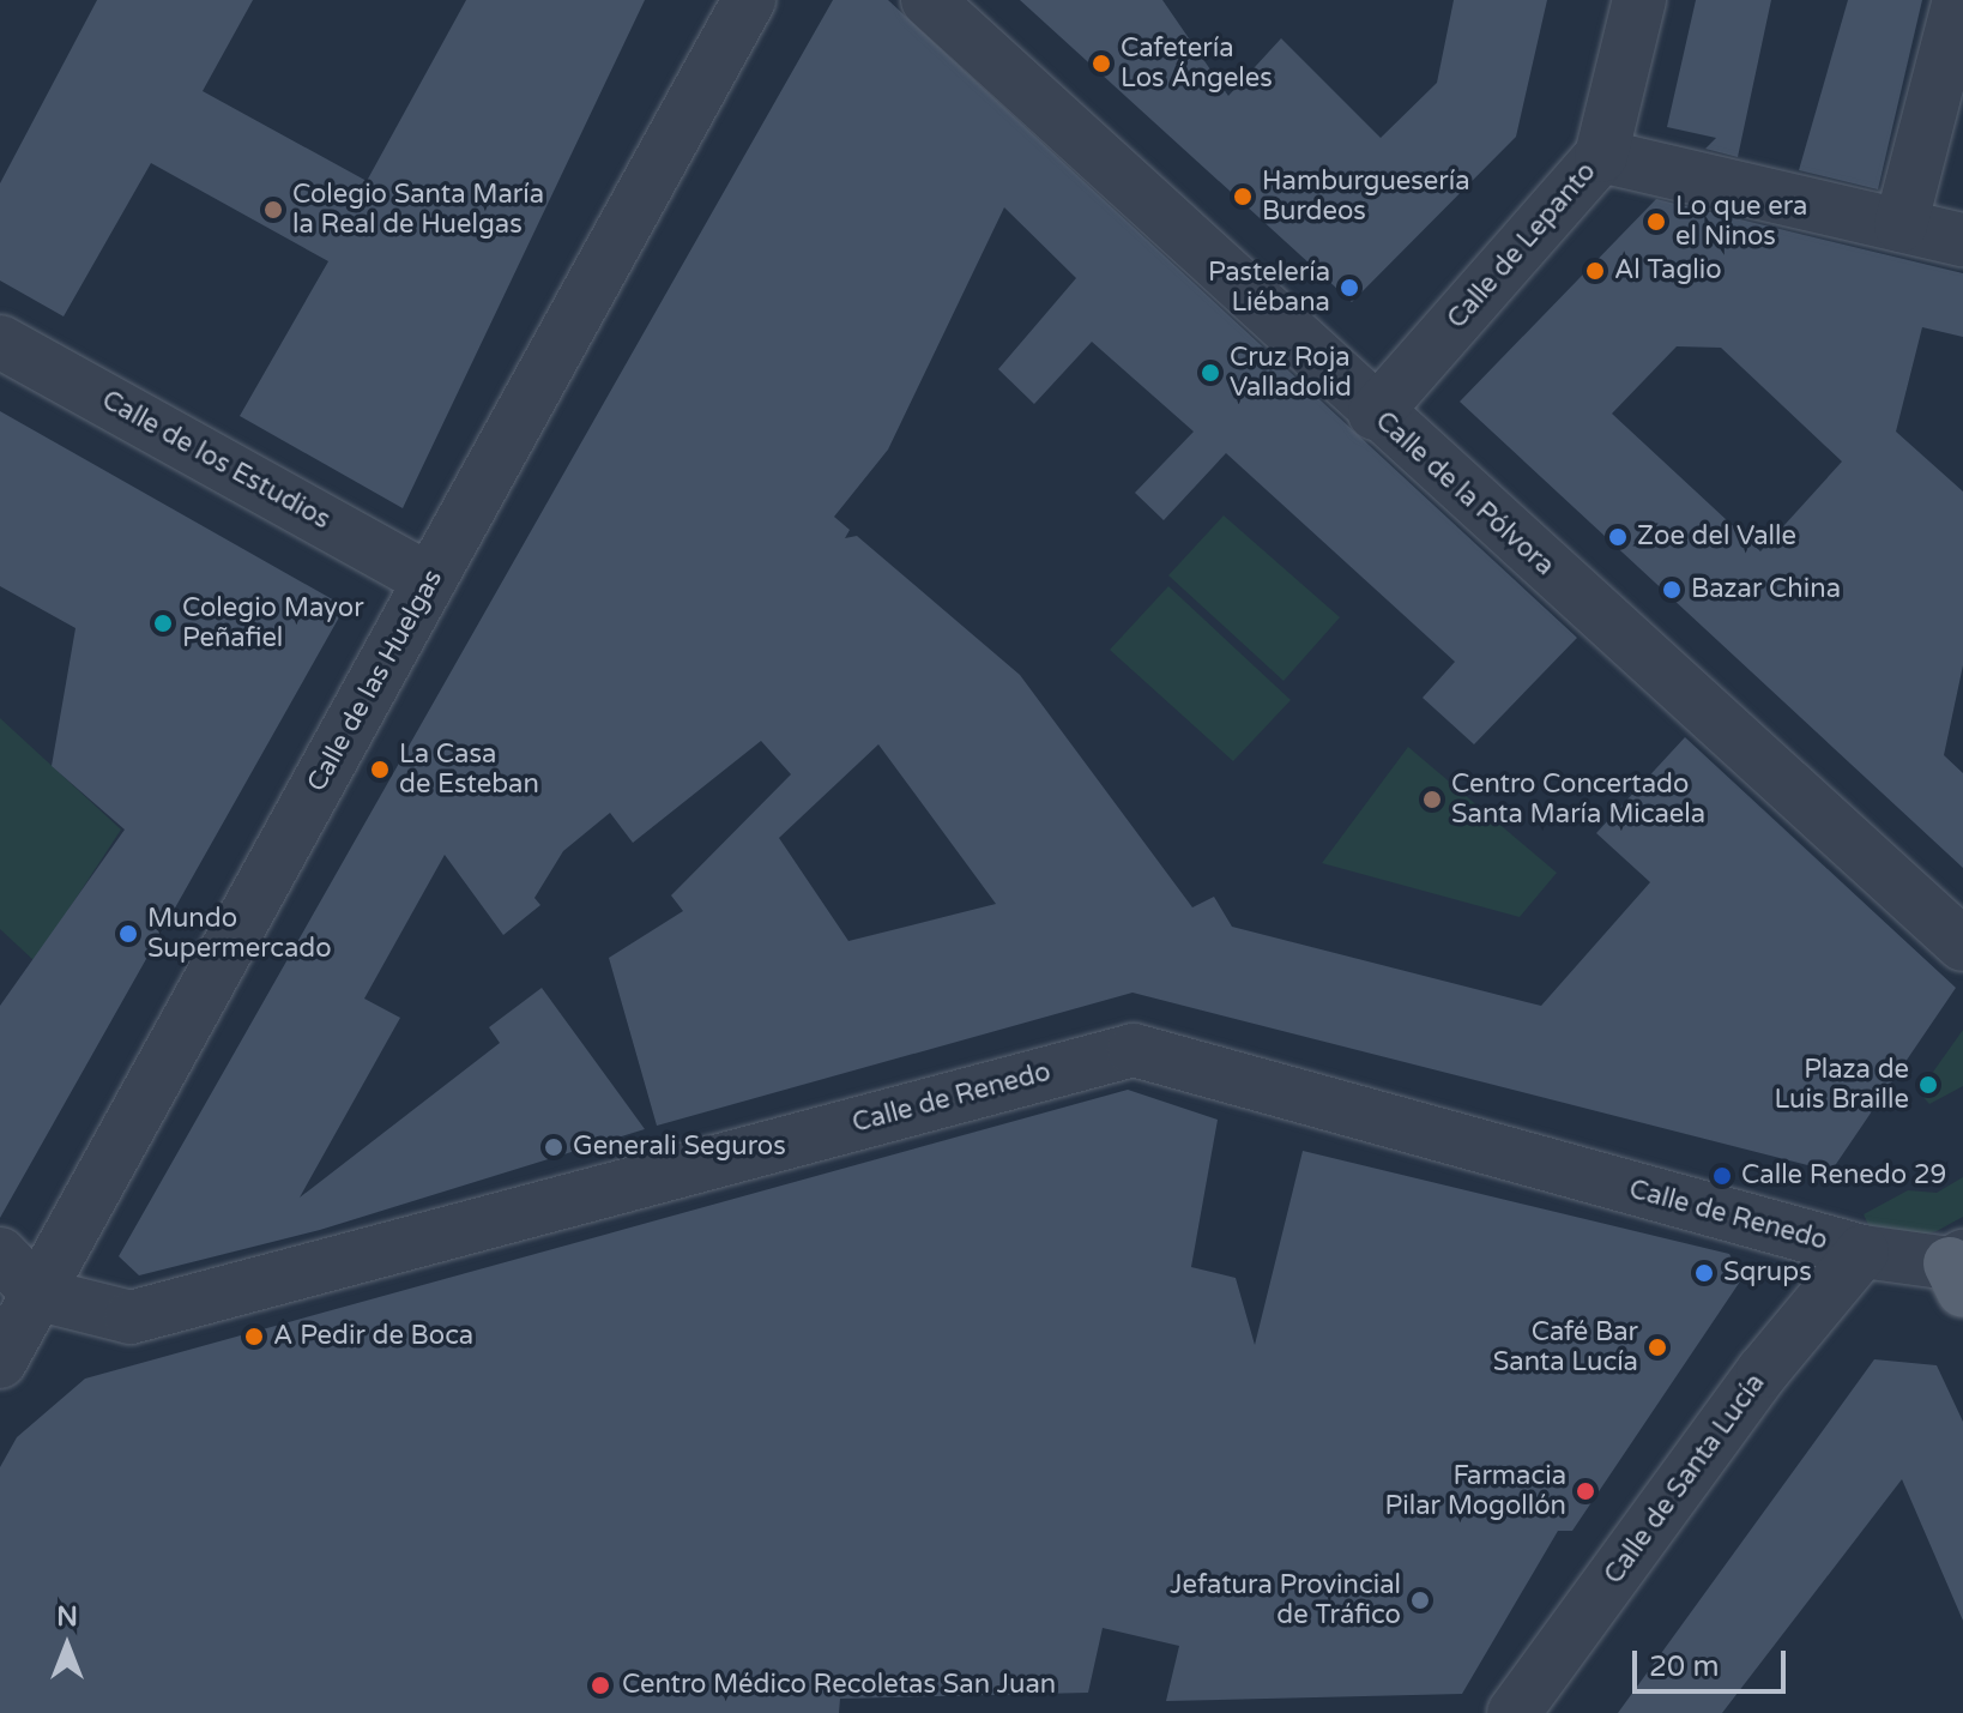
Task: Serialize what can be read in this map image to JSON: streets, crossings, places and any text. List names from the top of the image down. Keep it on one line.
{"streets":{"street":["Calle de Lepanto","Calle de los Estudios","Calle de la Pólvora","Calle de las Huelgas","Calle de Renedo","Calle de Santa Lucía"]},"crossings":[["Calle de Lepanto","Calle de la Pólvora"],["Calle de los Estudios","Calle de las Huelgas"],["Calle de las Huelgas","Calle de Renedo"],["Calle de Renedo","Calle de Santa Lucía"]],"places":["Cafetería Los Ángeles","Hamburguesería Burdeos","Colegio Santa María la Real de Huelgas","Lo que era el Ninos","Al Taglio","Pastelería Liébana","Cruz Roja Valladolid","Zoe del Valle","Bazar China","Colegio Mayor Peñafiel","La Casa de Esteban","Centro Concertado Santa María Micaela","Mundo Supermercado","Plaza de Luis Braille","Generali Seguros","Calle Renedo 29","Sqrups","A Pedir de Boca","Café Bar Santa Lucía","Farmacia Pilar Mogollón","Jefatura Provincial de Tráfico","Centro Médico Recoletas San Juan"],"scale_bar":"20 m","north":"top"}
